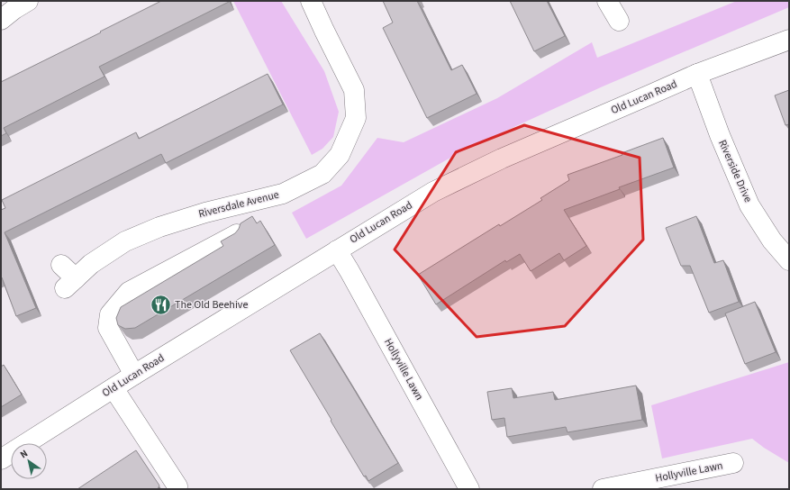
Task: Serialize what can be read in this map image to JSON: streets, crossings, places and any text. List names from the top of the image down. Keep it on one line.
{"streets":{"street":["Old Lucan Road","Riverside Drive","Riversdale Avenue","Hollyville Lawn"]},"crossings":[["Old Lucan Road","Riverside Drive"],["Old Lucan Road","Hollyville Lawn"]],"places":{"restaurant":["The Old Beehive"]},"north":"top left"}
